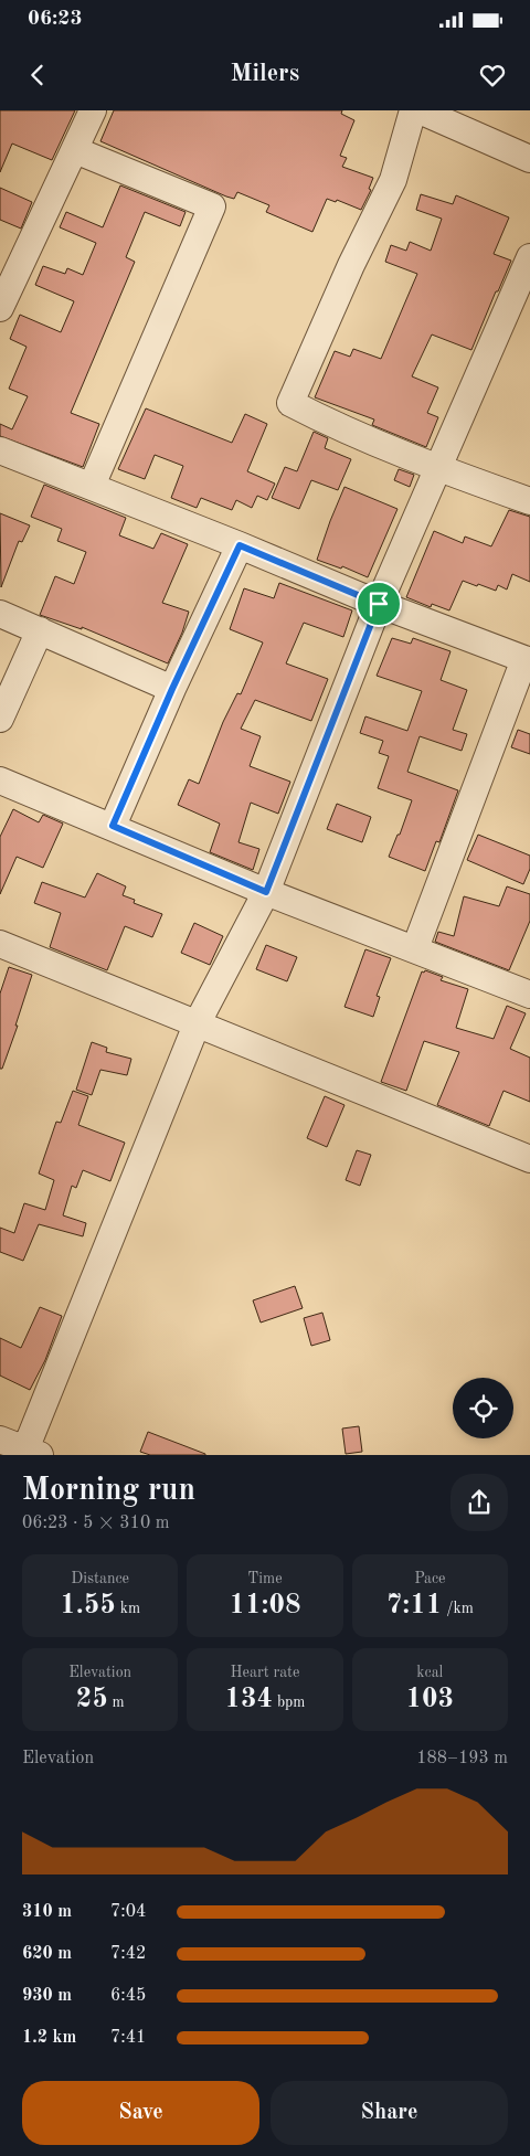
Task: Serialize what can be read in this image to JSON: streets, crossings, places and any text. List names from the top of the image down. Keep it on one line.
{"page":{"status":"06:23","header":"Milers","heading":["Morning run","06:23 · 5 × 310 m"],"stats":[["Distance","1.55 km"],["Time","11:08"],["Pace","7:11 /km"],["Elevation","25 m"],["Heart rate","134 bpm"],["kcal","103"]],"chart":["Elevation","188–193 m"],"list":[{"name":"310 m","note":"7:04"},{"name":"620 m","note":"7:42"},{"name":"930 m","note":"6:45"},{"name":"1.2 km","note":"7:41"}],"buttons":["Save","Share"]}}
